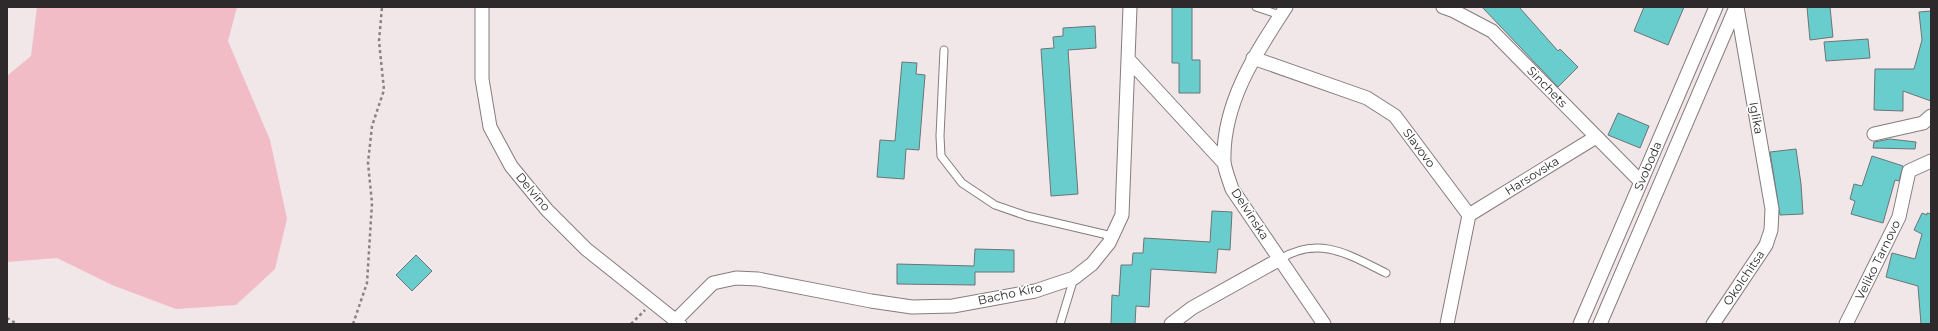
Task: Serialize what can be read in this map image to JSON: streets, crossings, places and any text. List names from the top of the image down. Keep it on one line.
{"streets":{"street":["Sinchets","Iglika","Slavovo","Svoboda","Harsovska","Delvino","Delvinska","Veliko Tarnovo","Okolchitsa","Bacho Kiro"]},"crossings":[["Sinchets","Svoboda"],["Sinchets","Harsovska"],["Iglika","Svoboda"],["Iglika","Okolchitsa"],["Slavovo","Harsovska"],["Slavovo","Delvinska"],["Delvino","Bacho Kiro"]]}
